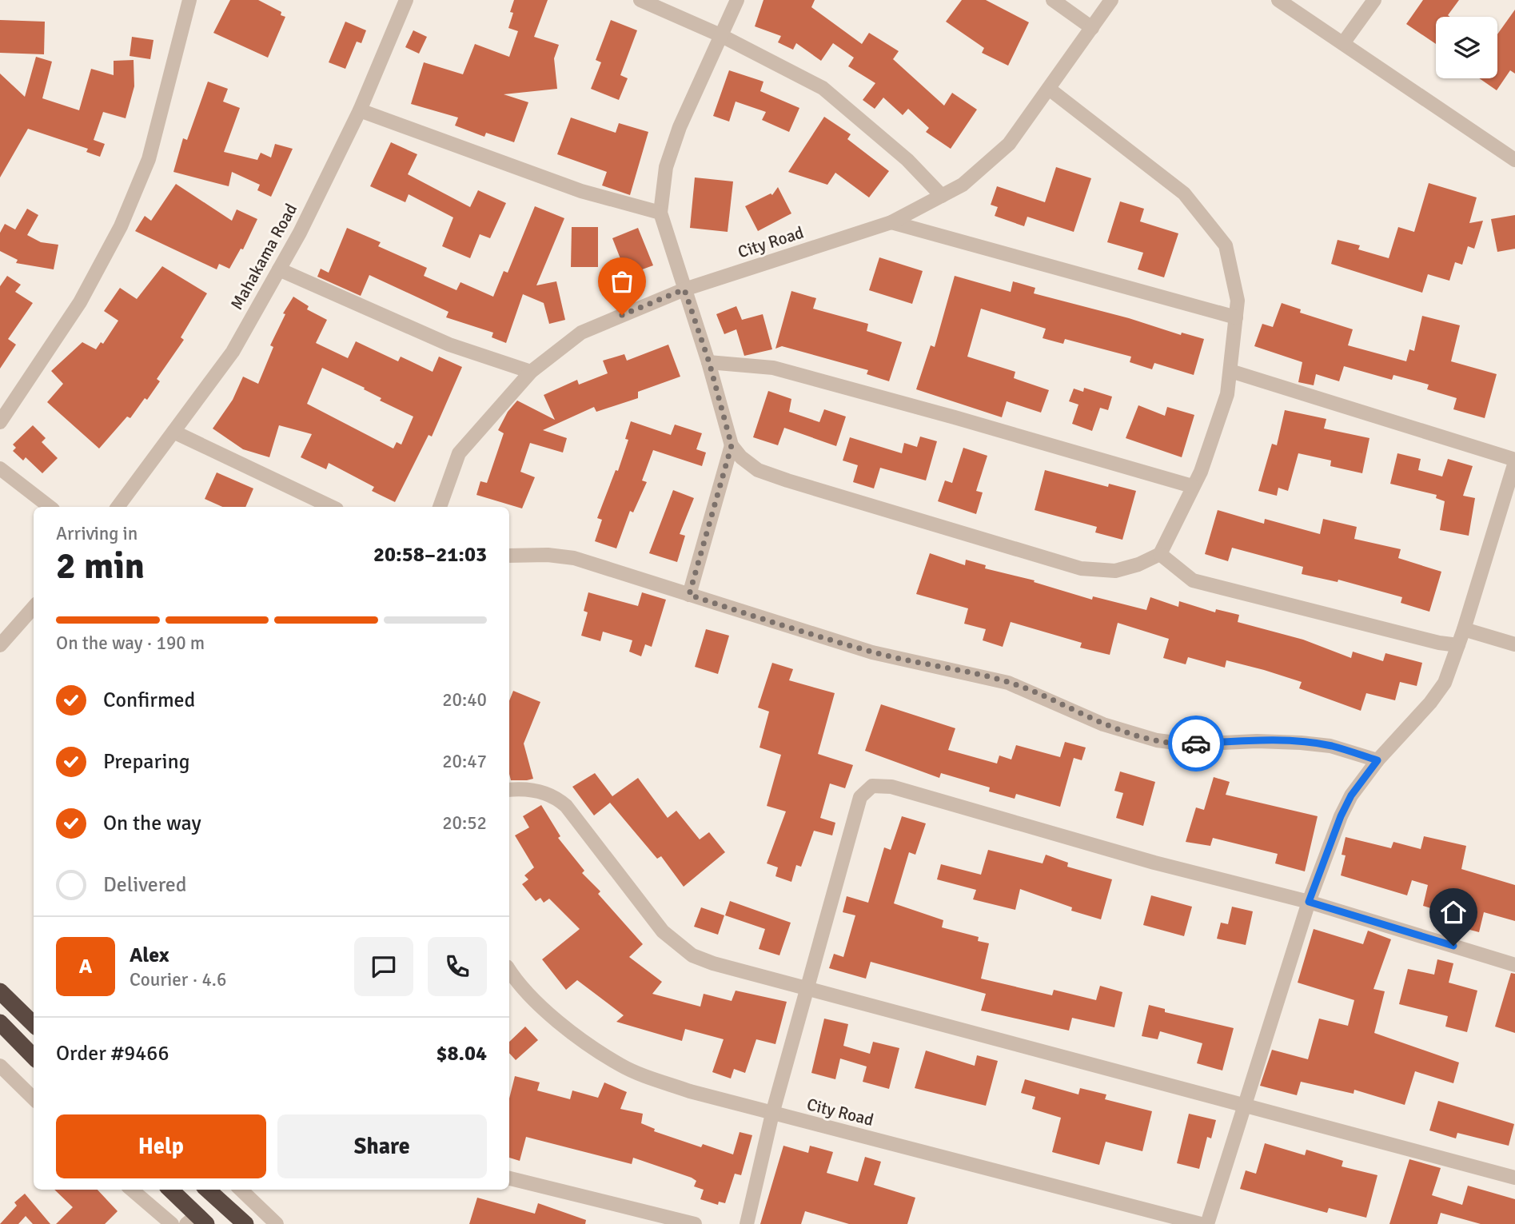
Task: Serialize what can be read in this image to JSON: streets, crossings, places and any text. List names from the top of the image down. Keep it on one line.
{"streets":{"street":["City Road","Mahakama Road"]},"page":{"heading":["2 min","Arriving in","20:58–21:03"],"panel":["Alex","Courier · 4.6","Order #9466","$8.04"],"bar":"On the way · 190 m","list":[["Confirmed","20:40"],["Preparing","20:47"],["On the way","20:52"],"Delivered"],"round":"A","buttons":["Help","Share"]}}
